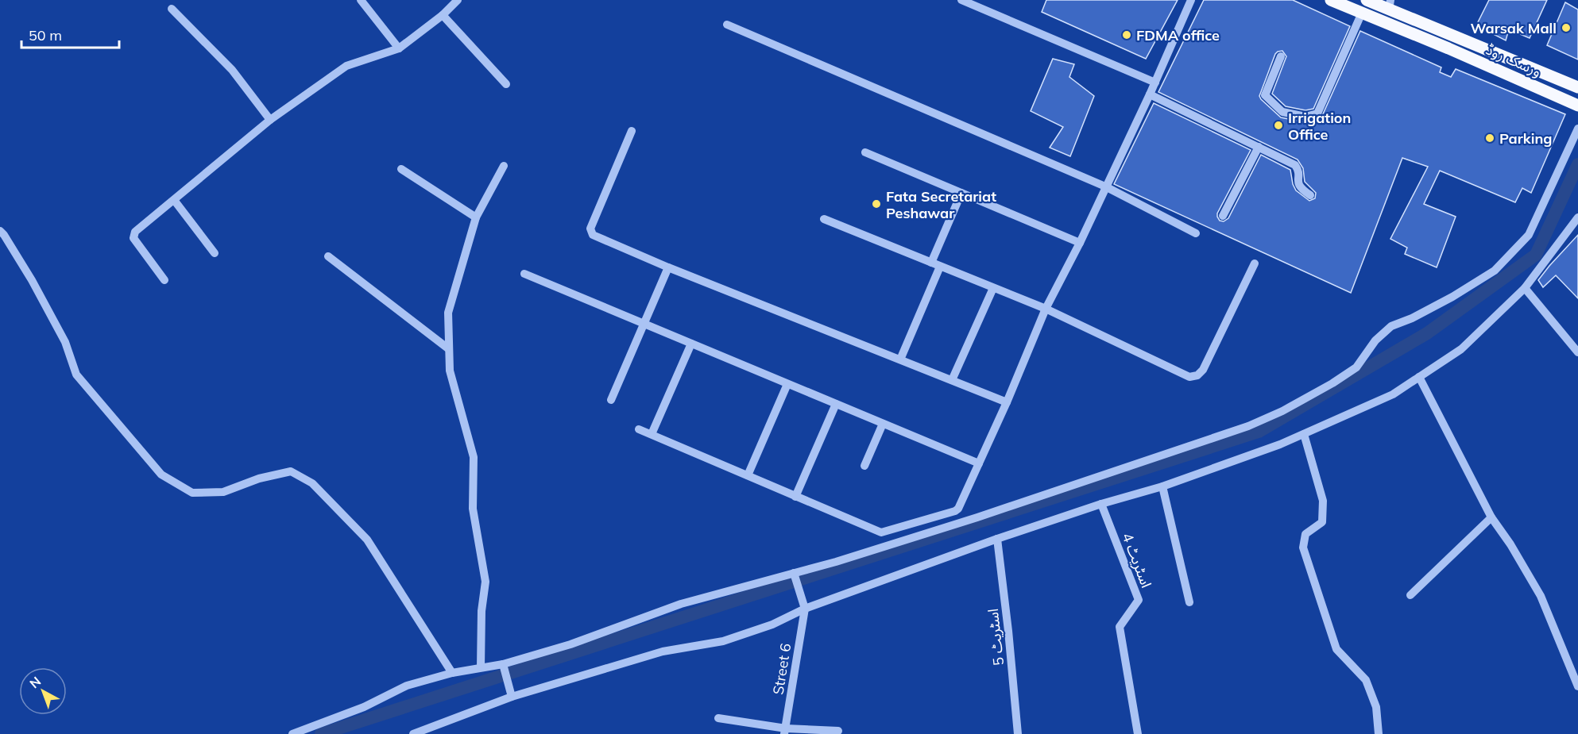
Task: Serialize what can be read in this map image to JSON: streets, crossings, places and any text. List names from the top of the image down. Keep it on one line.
{"streets":{"main road":["ورسک روڈ"],"street":["اسٹریٹ 4","اسٹریٹ 5","Street 6"]},"places":["Warsak Mall","FDMA office","Irrigation Office","Parking","Fata Secretariat Peshawar"],"scale_bar":"50 m","north":"top left"}
